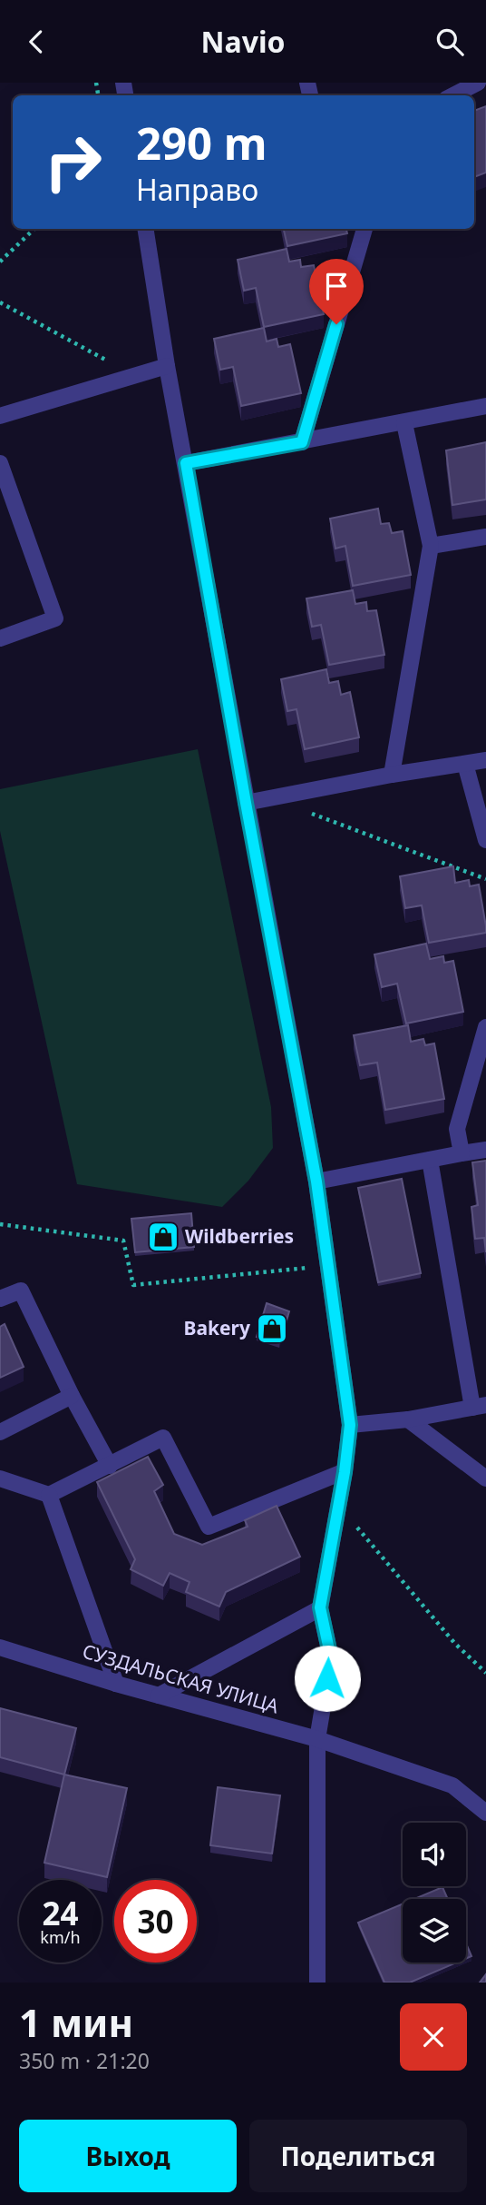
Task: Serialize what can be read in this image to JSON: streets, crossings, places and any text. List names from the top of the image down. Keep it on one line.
{"streets":{"street":["СУЗДАЛЬСКАЯ УЛИЦА"]},"places":{"shop":["Wildberries","Bakery"]},"page":{"header":"Navio","turn":["290 m","Направо"],"speed":"24 km/h","limit":"30","heading":["1 мин","350 m · 21:20"],"buttons":["Выход","Поделиться"]}}
